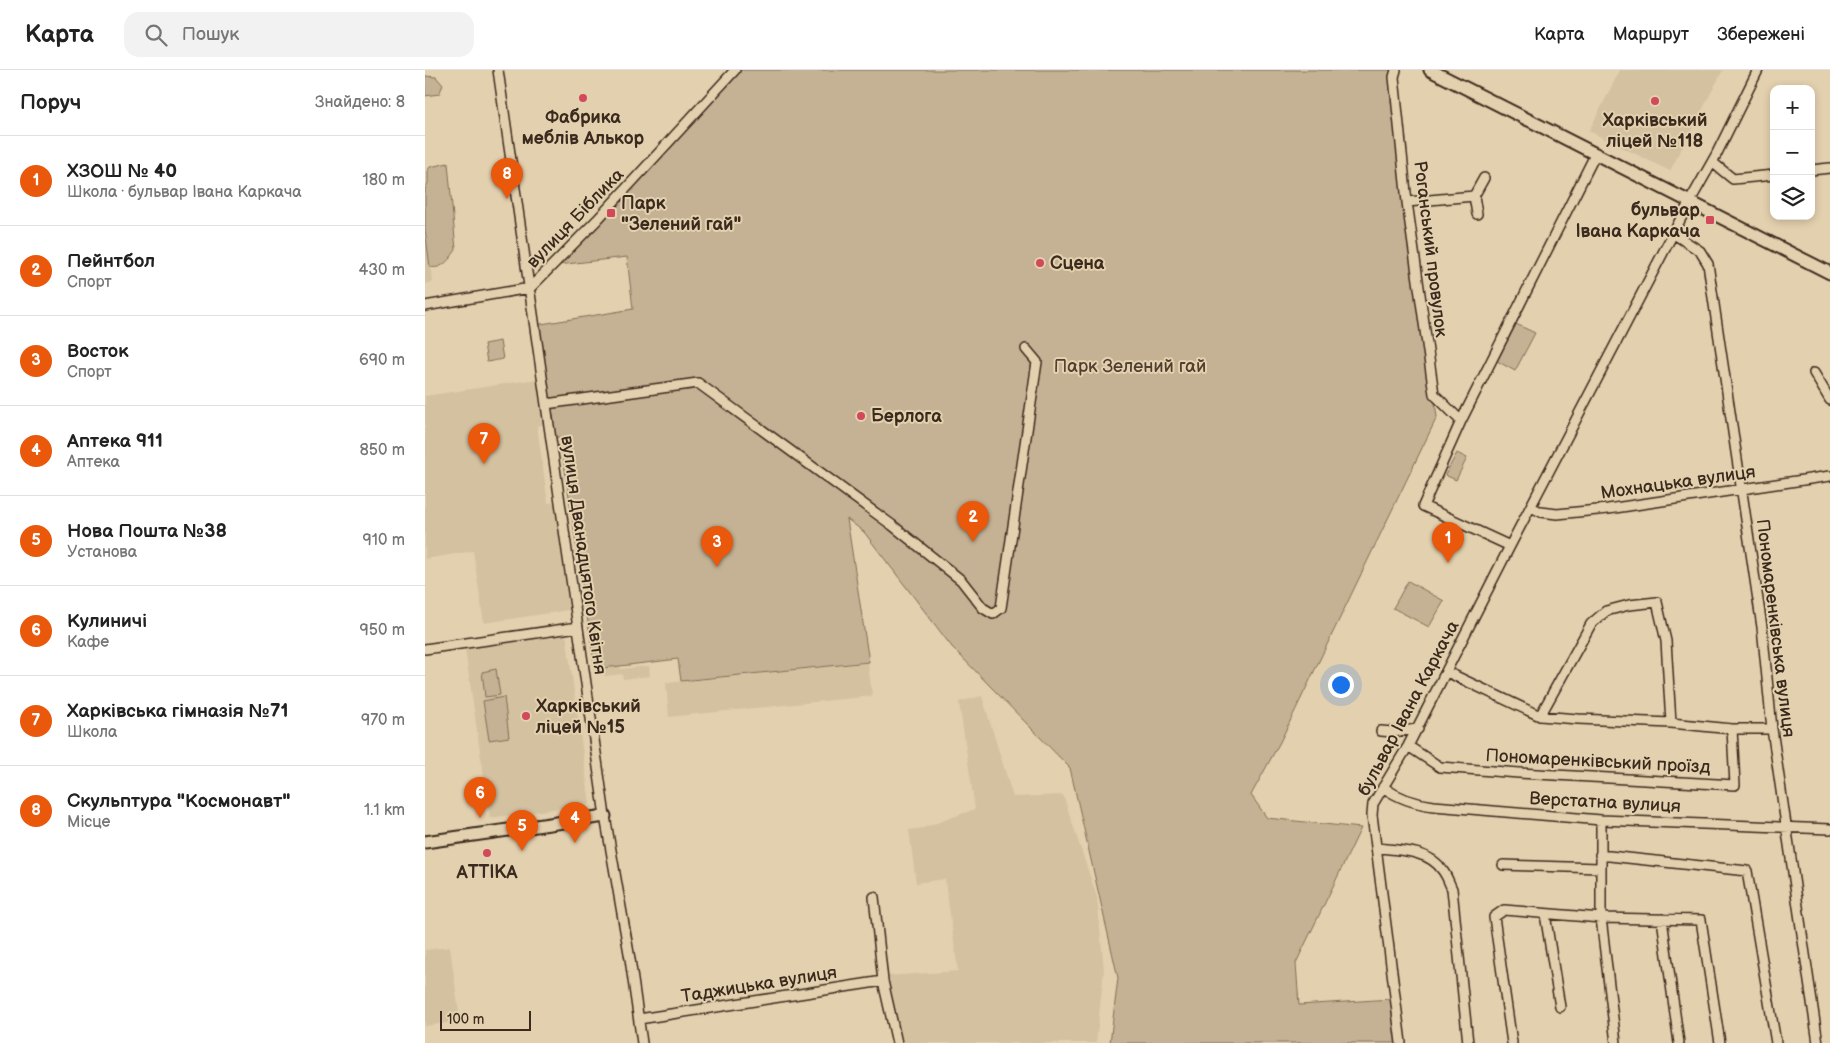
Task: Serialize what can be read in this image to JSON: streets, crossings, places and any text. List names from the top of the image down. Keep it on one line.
{"streets":{"street":["вулиця Біблика","Роганський провулок","Мохнацька вулиця","вулиця Дванадцятого Квітня","Пономаренківська вулиця","бульвар Івана Каркача","Пономаренківський проїзд","Верстатна вулиця","Таджицька вулиця"]},"crossings":[["вулиця Біблика","вулиця Дванадцятого Квітня"],["Мохнацька вулиця","Пономаренківська вулиця"],["Мохнацька вулиця","бульвар Івана Каркача"],["вулиця Дванадцятого Квітня","Таджицька вулиця"],["Пономаренківська вулиця","бульвар Івана Каркача"],["Пономаренківська вулиця","Верстатна вулиця"],["бульвар Івана Каркача","Пономаренківський проїзд"],["бульвар Івана Каркача","Верстатна вулиця"]],"parks":["Парк Зелений гай"],"places":{"other":["Фабрика меблів Алькор","Харківський ліцей №118","Сцена","Берлога","Харківський ліцей №15","АТТІКА"],"transit":["Парк \"Зелений гай\"","бульвар Івана Каркача"]},"scale_bar":"100 m","page":{"header":"Карта","search":"Пошук","nav":["Карта","Маршрут","Збережені"],"heading":["Поруч","Знайдено: 8"],"map_buttons":["+","−"],"list":[{"mark":"1","name":"ХЗОШ № 40","note":"Школа · бульвар Івана Каркача","value":"180 m"},{"mark":"2","name":"Пейнтбол","note":"Спорт","value":"430 m"},{"mark":"3","name":"Восток","note":"Спорт","value":"690 m"},{"mark":"4","name":"Аптека 911","note":"Аптека","value":"850 m"},{"mark":"5","name":"Нова Пошта №38","note":"Установа","value":"910 m"},{"mark":"6","name":"Кулиничі","note":"Кафе","value":"950 m"},{"mark":"7","name":"Харківська гімназія №71","note":"Школа","value":"970 m"},{"mark":"8","name":"Скульптура \"Космонавт\"","note":"Місце","value":"1.1 km"}],"pins":["8","7","2","1","3","6","4","5"],"scale":"100 m"}}
